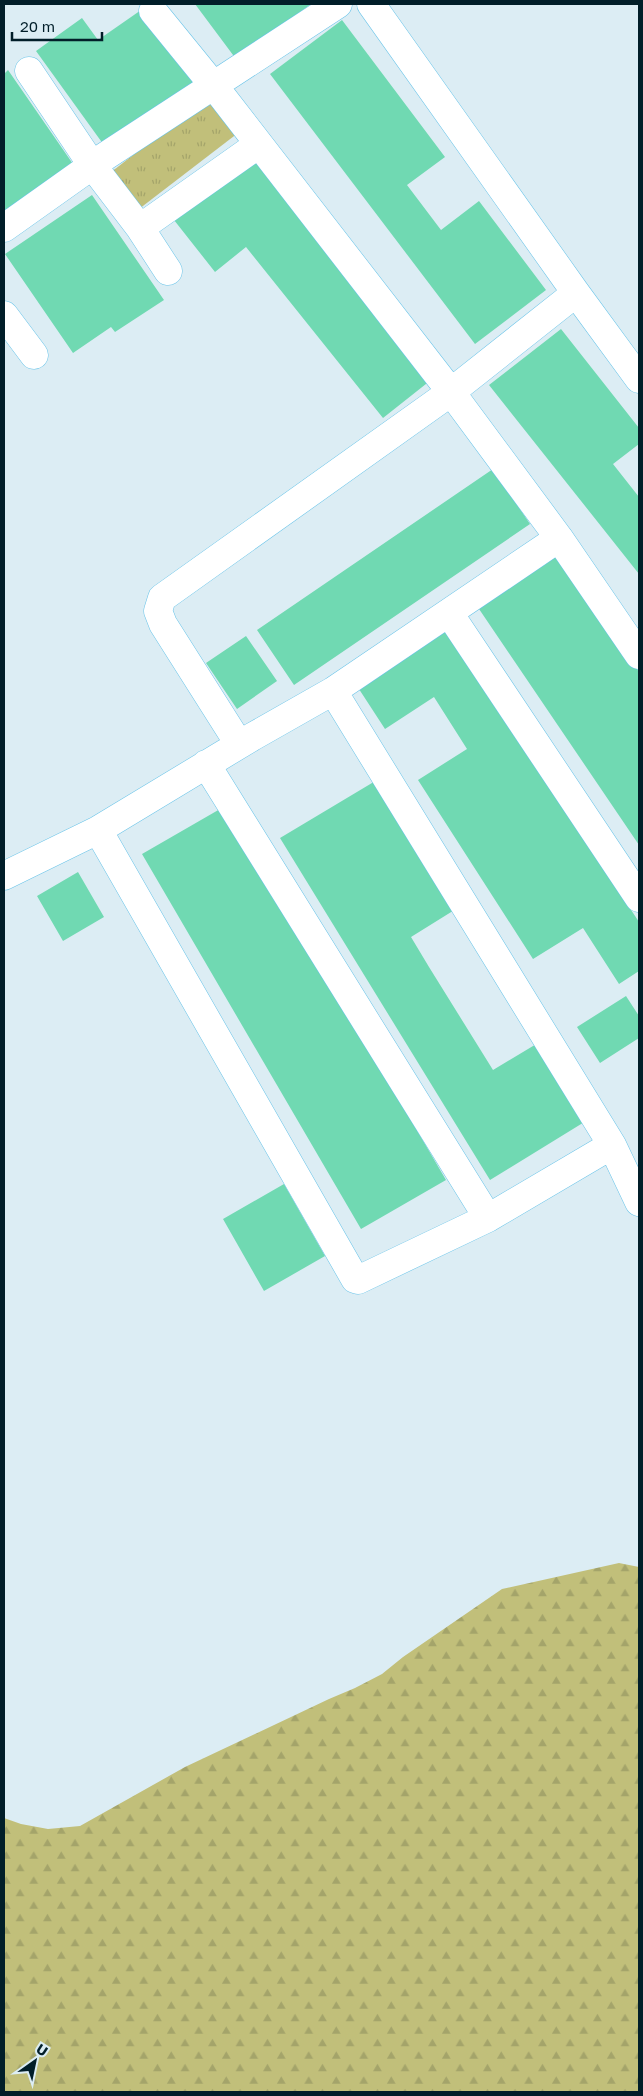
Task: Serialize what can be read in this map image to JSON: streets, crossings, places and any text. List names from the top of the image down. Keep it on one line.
{"scale_bar":"20 m","north":"top right"}
